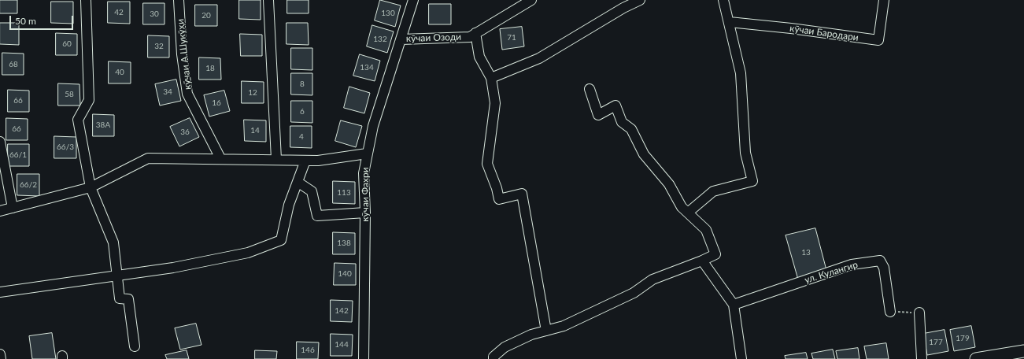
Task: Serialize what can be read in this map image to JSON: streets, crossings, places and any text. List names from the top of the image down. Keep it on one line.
{"streets":{"street":["кӯчаи Бародари","кӯчаи Озоди","кӯчаи А.Шукӯҳи","кӯчаи Фахри","ул. Кулангир"]},"crossings":[["кӯчаи Озоди","кӯчаи Фахри"]],"house_numbers":["42","130","30","20","71","132","60","32","68","134","18","40","8","34","12","58","66","16","6","38А","66","14","36","4","66/3","66/1","66/2","113","138","13","140","142","179","177","144","146"],"scale_bar":"50 m"}
